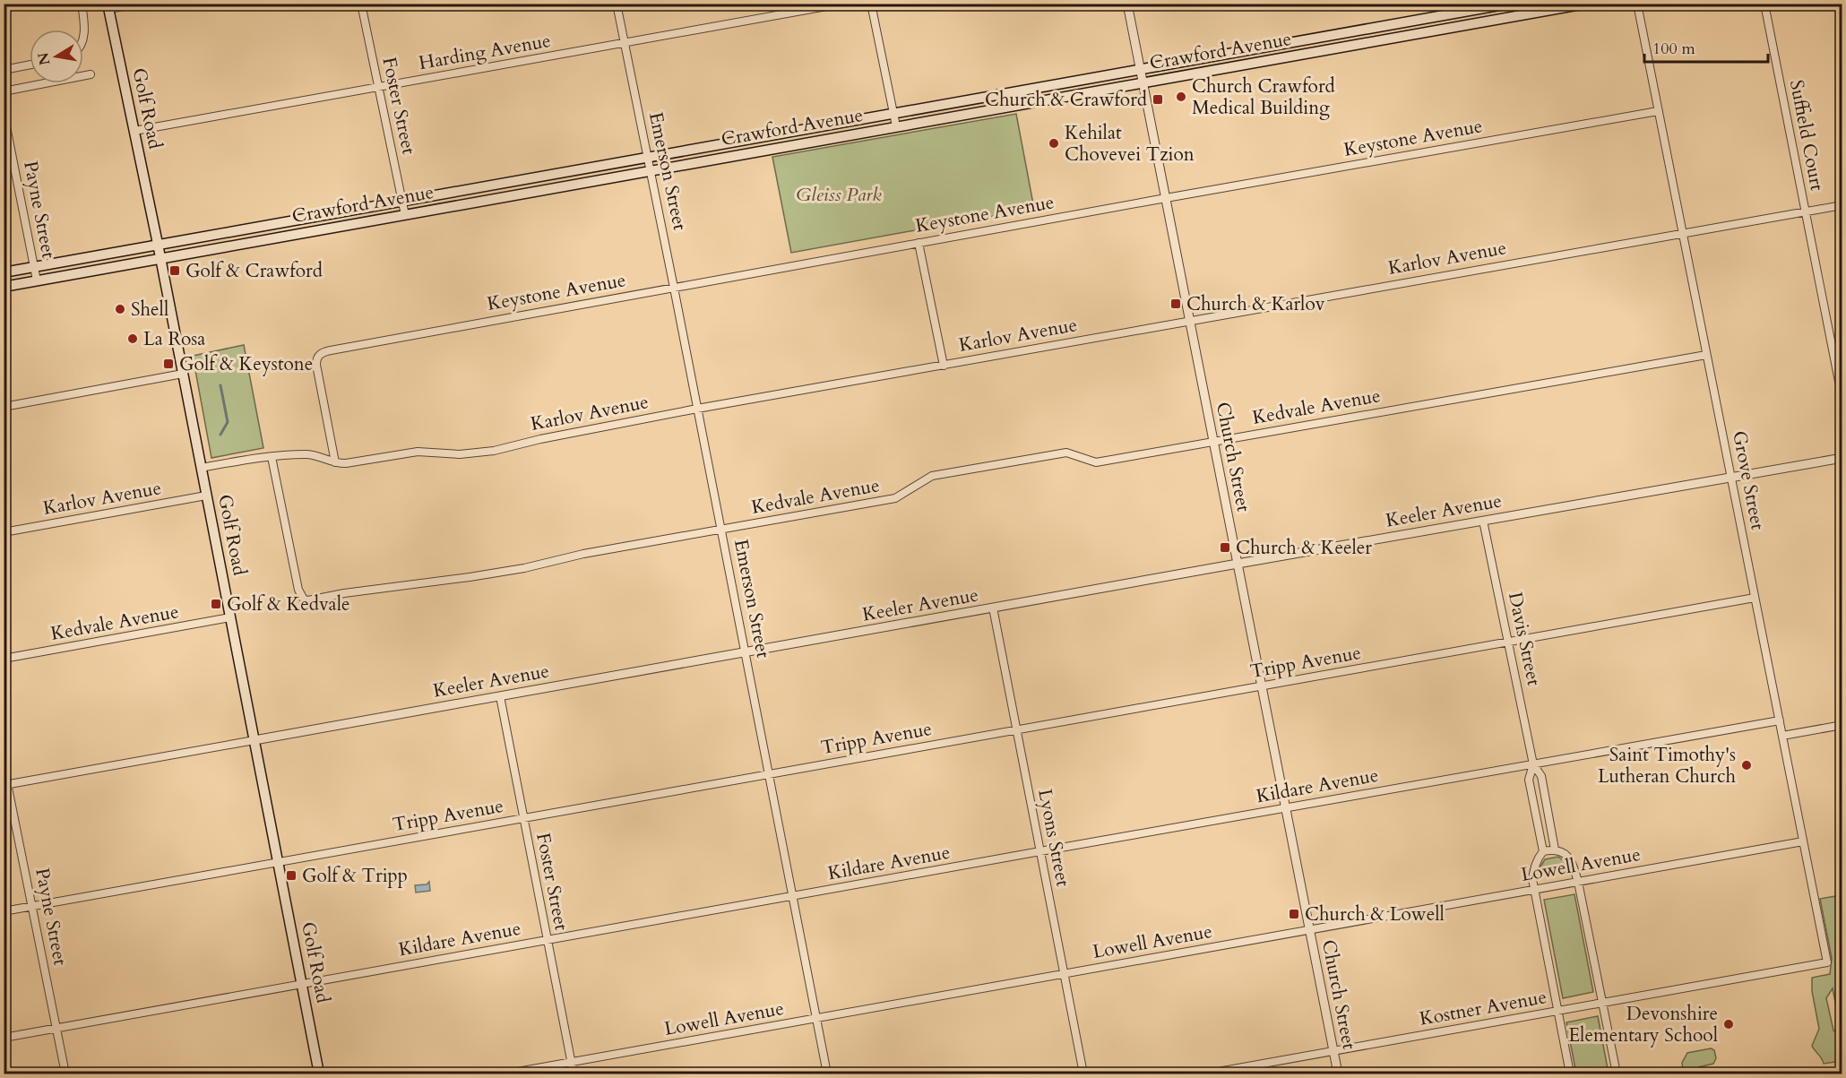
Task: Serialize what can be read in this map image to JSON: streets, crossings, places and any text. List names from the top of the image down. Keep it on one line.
{"streets":{"main road":["Crawford Avenue","Golf Road"],"street":["Harding Avenue","Foster Street","Suffield Court","Keystone Avenue","Emerson Street","Payne Street","Karlov Avenue","Kedvale Avenue","Church Street","Grove Street","Keeler Avenue","Davis Street","Tripp Avenue","Kildare Avenue","Lyons Street","Lowell Avenue","Kostner Avenue"]},"crossings":[["Crawford Avenue","Foster Street"],["Crawford Avenue","Golf Road"],["Crawford Avenue","Emerson Street"],["Crawford Avenue","Payne Street"],["Crawford Avenue","Church Street"],["Harding Avenue","Foster Street"],["Harding Avenue","Golf Road"],["Harding Avenue","Emerson Street"],["Foster Street","Keeler Avenue"],["Foster Street","Tripp Avenue"],["Foster Street","Kildare Avenue"],["Foster Street","Lowell Avenue"],["Golf Road","Karlov Avenue"],["Golf Road","Kedvale Avenue"],["Golf Road","Keeler Avenue"],["Golf Road","Tripp Avenue"],["Golf Road","Kildare Avenue"],["Suffield Court","Karlov Avenue"],["Keystone Avenue","Emerson Street"],["Keystone Avenue","Karlov Avenue"],["Keystone Avenue","Church Street"],["Keystone Avenue","Grove Street"],["Emerson Street","Karlov Avenue"],["Emerson Street","Kedvale Avenue"],["Emerson Street","Keeler Avenue"],["Emerson Street","Tripp Avenue"],["Emerson Street","Kildare Avenue"],["Emerson Street","Lowell Avenue"],["Payne Street","Keeler Avenue"],["Payne Street","Tripp Avenue"],["Payne Street","Kildare Avenue"],["Karlov Avenue","Kedvale Avenue"],["Karlov Avenue","Church Street"],["Karlov Avenue","Grove Street"],["Kedvale Avenue","Church Street"],["Kedvale Avenue","Grove Street"],["Church Street","Keeler Avenue"],["Church Street","Tripp Avenue"],["Church Street","Kildare Avenue"],["Church Street","Lowell Avenue"],["Church Street","Kostner Avenue"],["Grove Street","Keeler Avenue"],["Grove Street","Tripp Avenue"],["Grove Street","Kildare Avenue"],["Grove Street","Lowell Avenue"],["Grove Street","Kostner Avenue"],["Keeler Avenue","Davis Street"],["Keeler Avenue","Lyons Street"],["Davis Street","Tripp Avenue"],["Davis Street","Kildare Avenue"],["Tripp Avenue","Lyons Street"],["Kildare Avenue","Lyons Street"],["Lyons Street","Lowell Avenue"]],"parks":["Gleiss Park"],"places":{"other":["Church Crawford Medical Building","Kehilat Chovevei Tzion","Shell","La Rosa","Saint Timothy's Lutheran Church","Devonshire Elementary School"],"transit":["Church & Crawford","Golf & Crawford","Church & Karlov","Golf & Keystone","Church & Keeler","Golf & Kedvale","Golf & Tripp","Church & Lowell"]},"scale_bar":"100 m","north":"left"}
